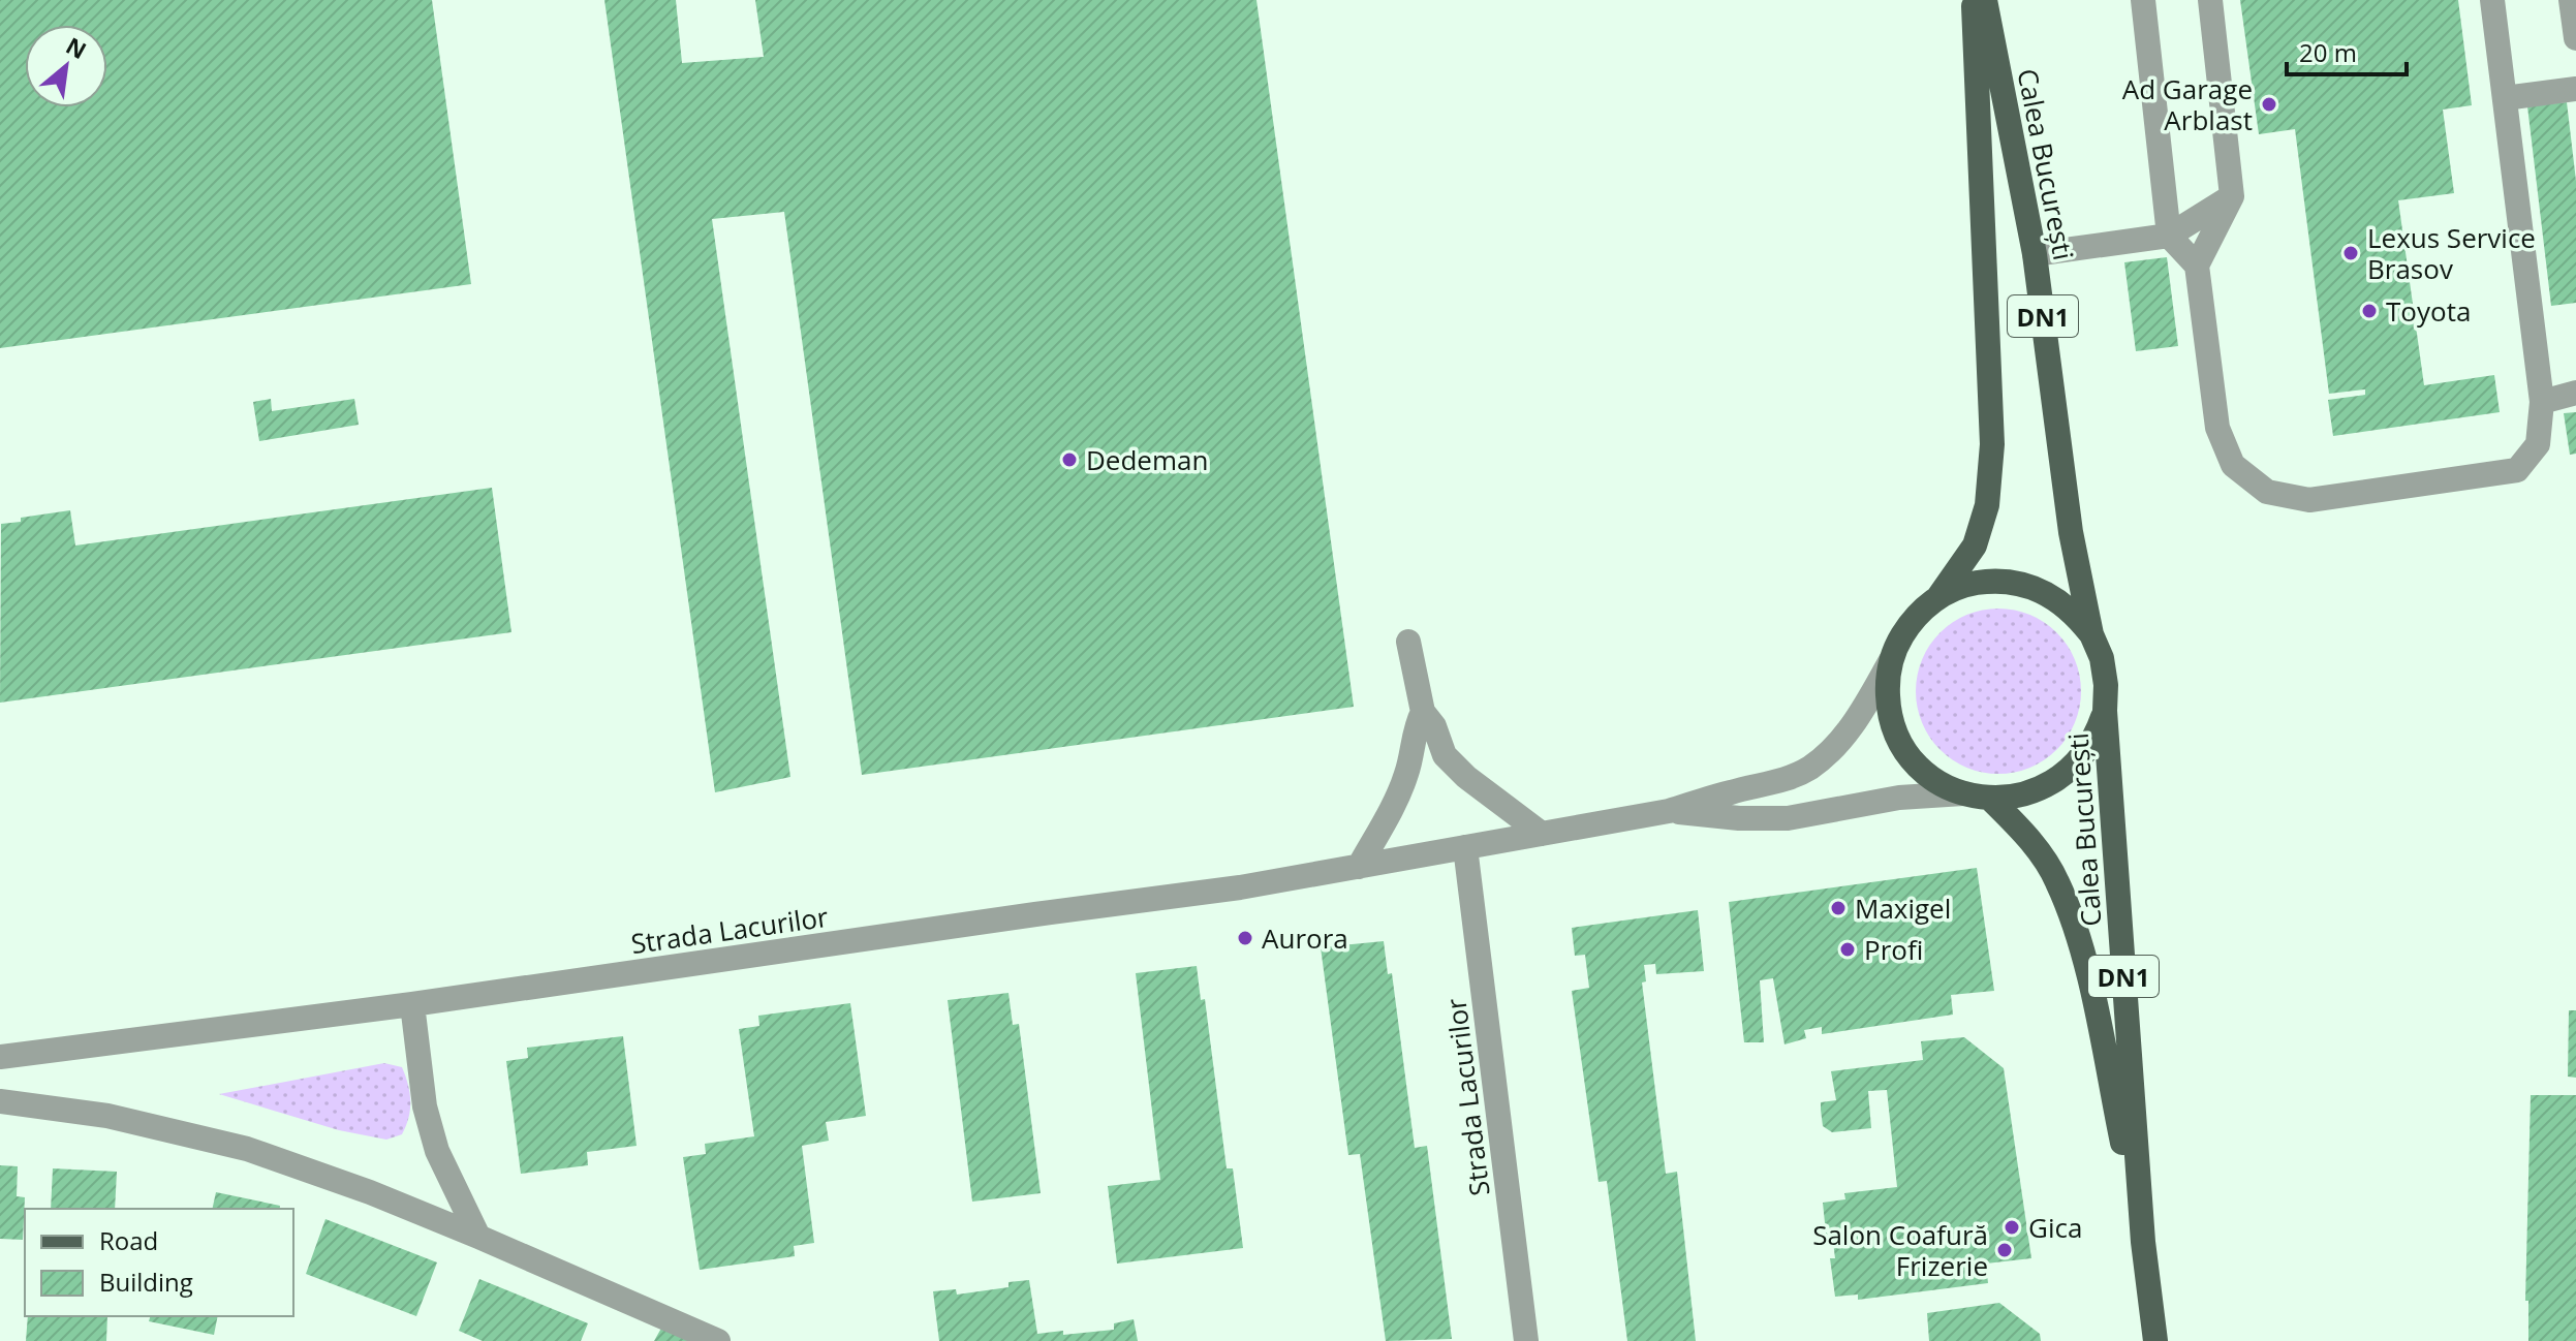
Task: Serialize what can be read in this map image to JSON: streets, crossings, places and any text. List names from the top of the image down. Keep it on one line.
{"streets":{"main road":["Calea București","DN1"],"street":["Strada Lacurilor"]},"crossings":[["Calea București","Strada Lacurilor"]],"places":["Ad Garage Arblast","Lexus Service Brasov","Toyota","Dedeman","Maxigel","Aurora","Profi","Gica","Salon Coafură Frizerie"],"legend":["Road","Building"],"scale_bar":"20 m","north":"top right"}
